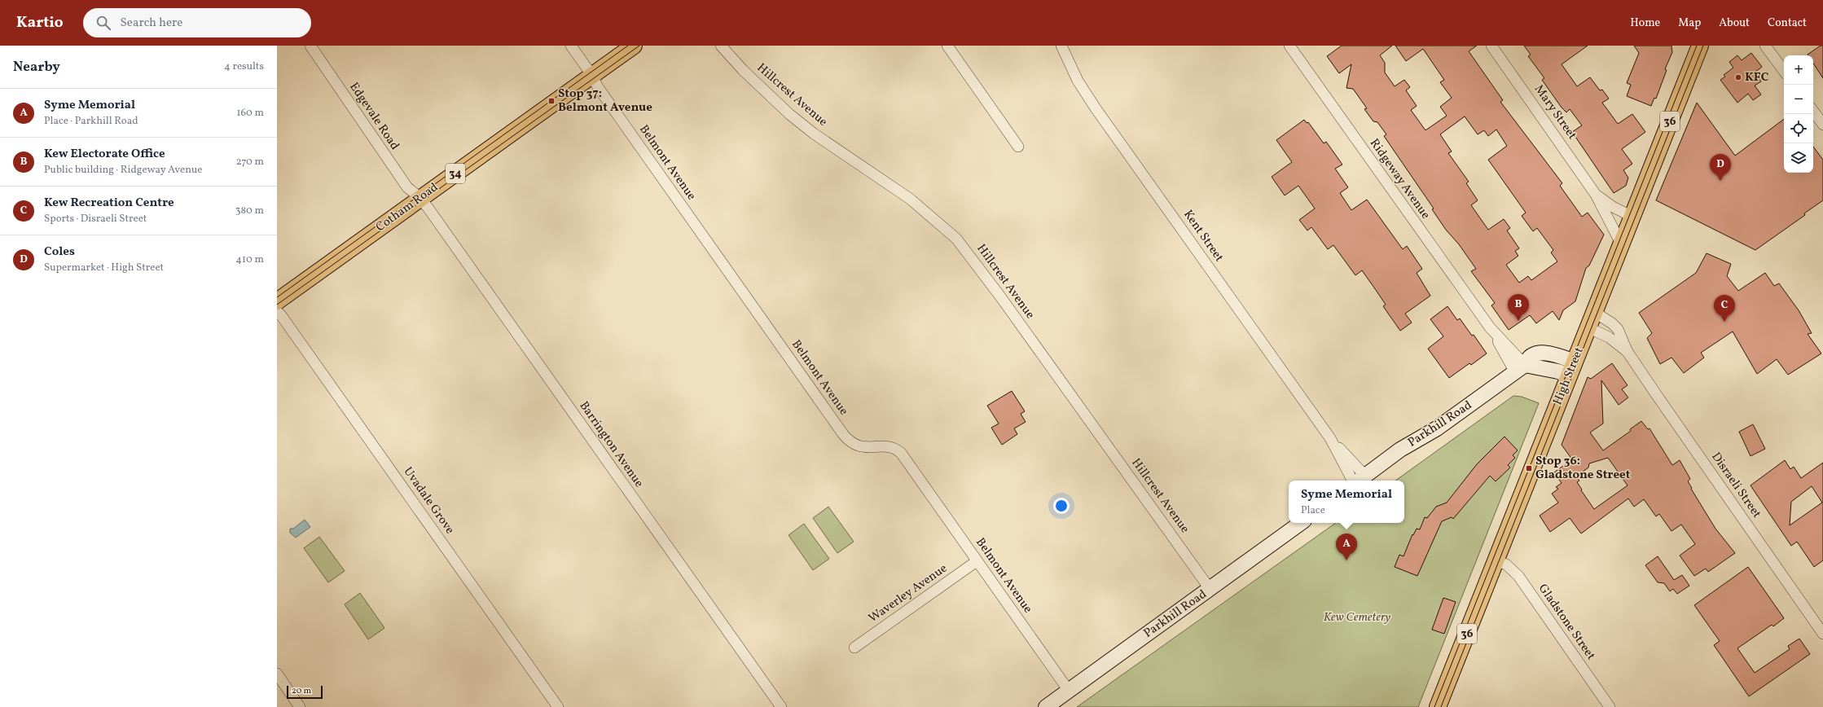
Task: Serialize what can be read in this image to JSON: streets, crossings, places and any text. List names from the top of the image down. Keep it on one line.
{"streets":{"main road":["36","34","Cotham Road","High Street"],"street":["Hillcrest Avenue","Mary Street","Edgevale Road","Belmont Avenue","Ridgeway Avenue","Kent Street","Parkhill Road","Barrington Avenue","Disraeli Street","Uvadale Grove","Waverley Avenue","Gladstone Street"]},"crossings":[["Hillcrest Avenue","Parkhill Road"],["Mary Street","High Street"],["Edgevale Road","Cotham Road"],["Edgevale Road","Barrington Avenue"],["Belmont Avenue","Cotham Road"],["Belmont Avenue","Parkhill Road"],["Belmont Avenue","Waverley Avenue"],["Ridgeway Avenue","Parkhill Road"],["Cotham Road","Barrington Avenue"],["Kent Street","Parkhill Road"],["High Street","Parkhill Road"],["High Street","Disraeli Street"],["High Street","Gladstone Street"]],"parks":["Kew Cemetery"],"places":{"other":["KFC"],"transit":["Stop 37: Belmont Avenue","Stop 36: Gladstone Street"]},"scale_bar":"20 m","page":{"header":"Kartio","search":"Search here","nav":["Home","Map","About","Contact"],"heading":["Nearby","4 results"],"map_buttons":["+","−"],"list":[{"mark":"A","name":"Syme Memorial","note":"Place · Parkhill Road","value":"160 m"},{"mark":"B","name":"Kew Electorate Office","note":"Public building · Ridgeway Avenue","value":"270 m"},{"mark":"C","name":"Kew Recreation Centre","note":"Sports · Disraeli Street","value":"380 m"},{"mark":"D","name":"Coles","note":"Supermarket · High Street","value":"410 m"}],"pins":["D","B","C","A"],"popup":["Syme Memorial","Place"],"scale":"20 m"}}
